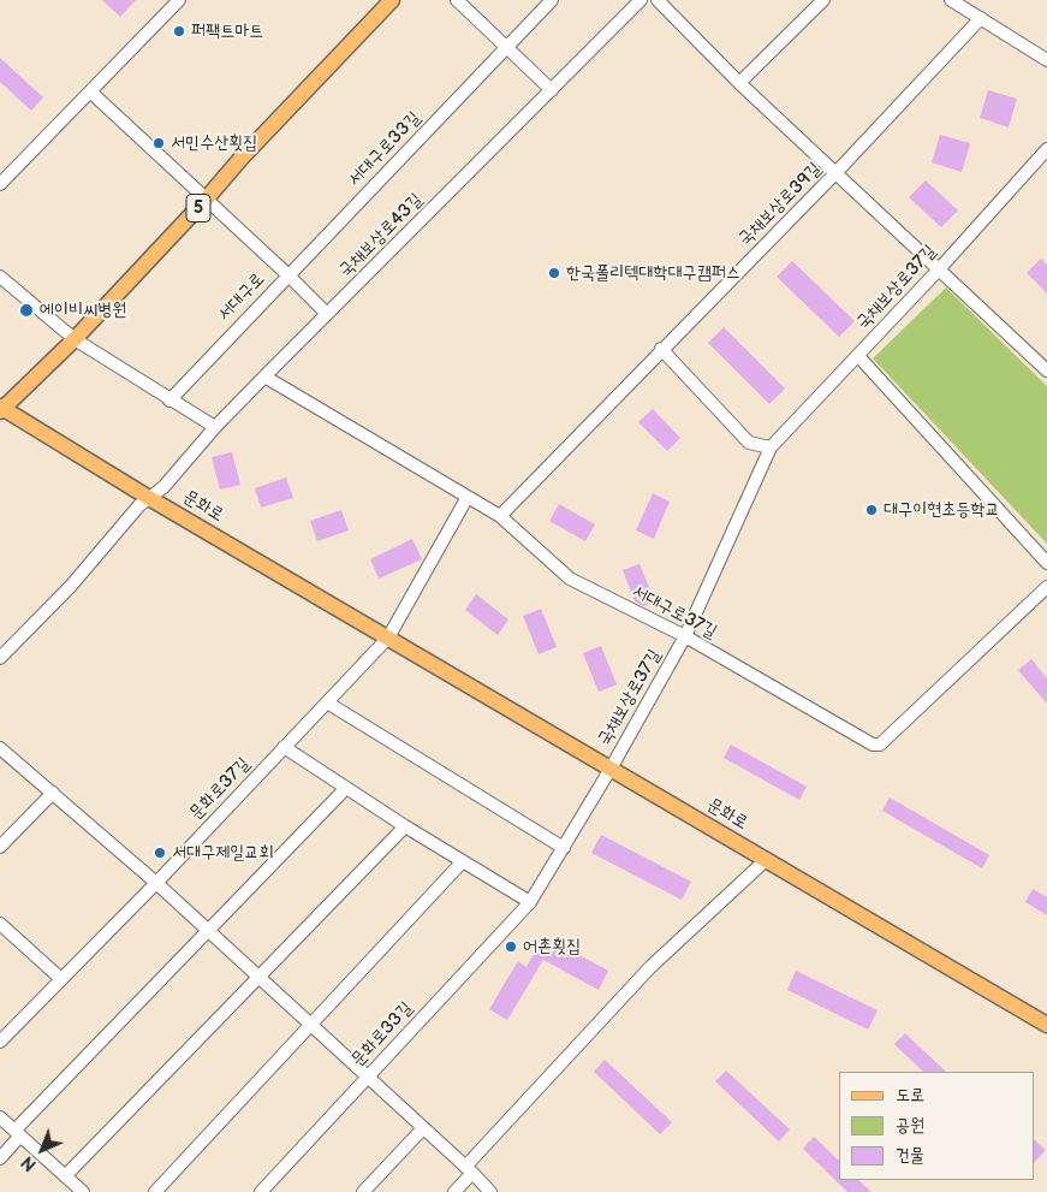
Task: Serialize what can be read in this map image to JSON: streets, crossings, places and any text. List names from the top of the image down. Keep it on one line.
{"streets":{"main road":["5","문화로"],"street":["서대구로33길","국채보상로39길","국채보상로43길","국채보상로37길","서대구로","서대구로37길","문화로37길","문화로33길"]},"crossings":[["서대구로33길","서대구로"],["국채보상로39길","서대구로37길"],["5","서대구로"],["5","문화로"],["국채보상로43길","문화로"],["국채보상로43길","서대구로37길"],["국채보상로37길","문화로"],["국채보상로37길","서대구로37길"],["국채보상로37길","문화로33길"],["문화로","문화로37길"],["문화로","문화로33길"]],"places":["퍼팩트마트","서민수산횟집","한국폴리텍대학대구캠퍼스","에이비씨병원","대구이현초등학교","서대구제일교회","어촌횟집"],"legend":["도로","공원","건물"],"north":"bottom left"}
